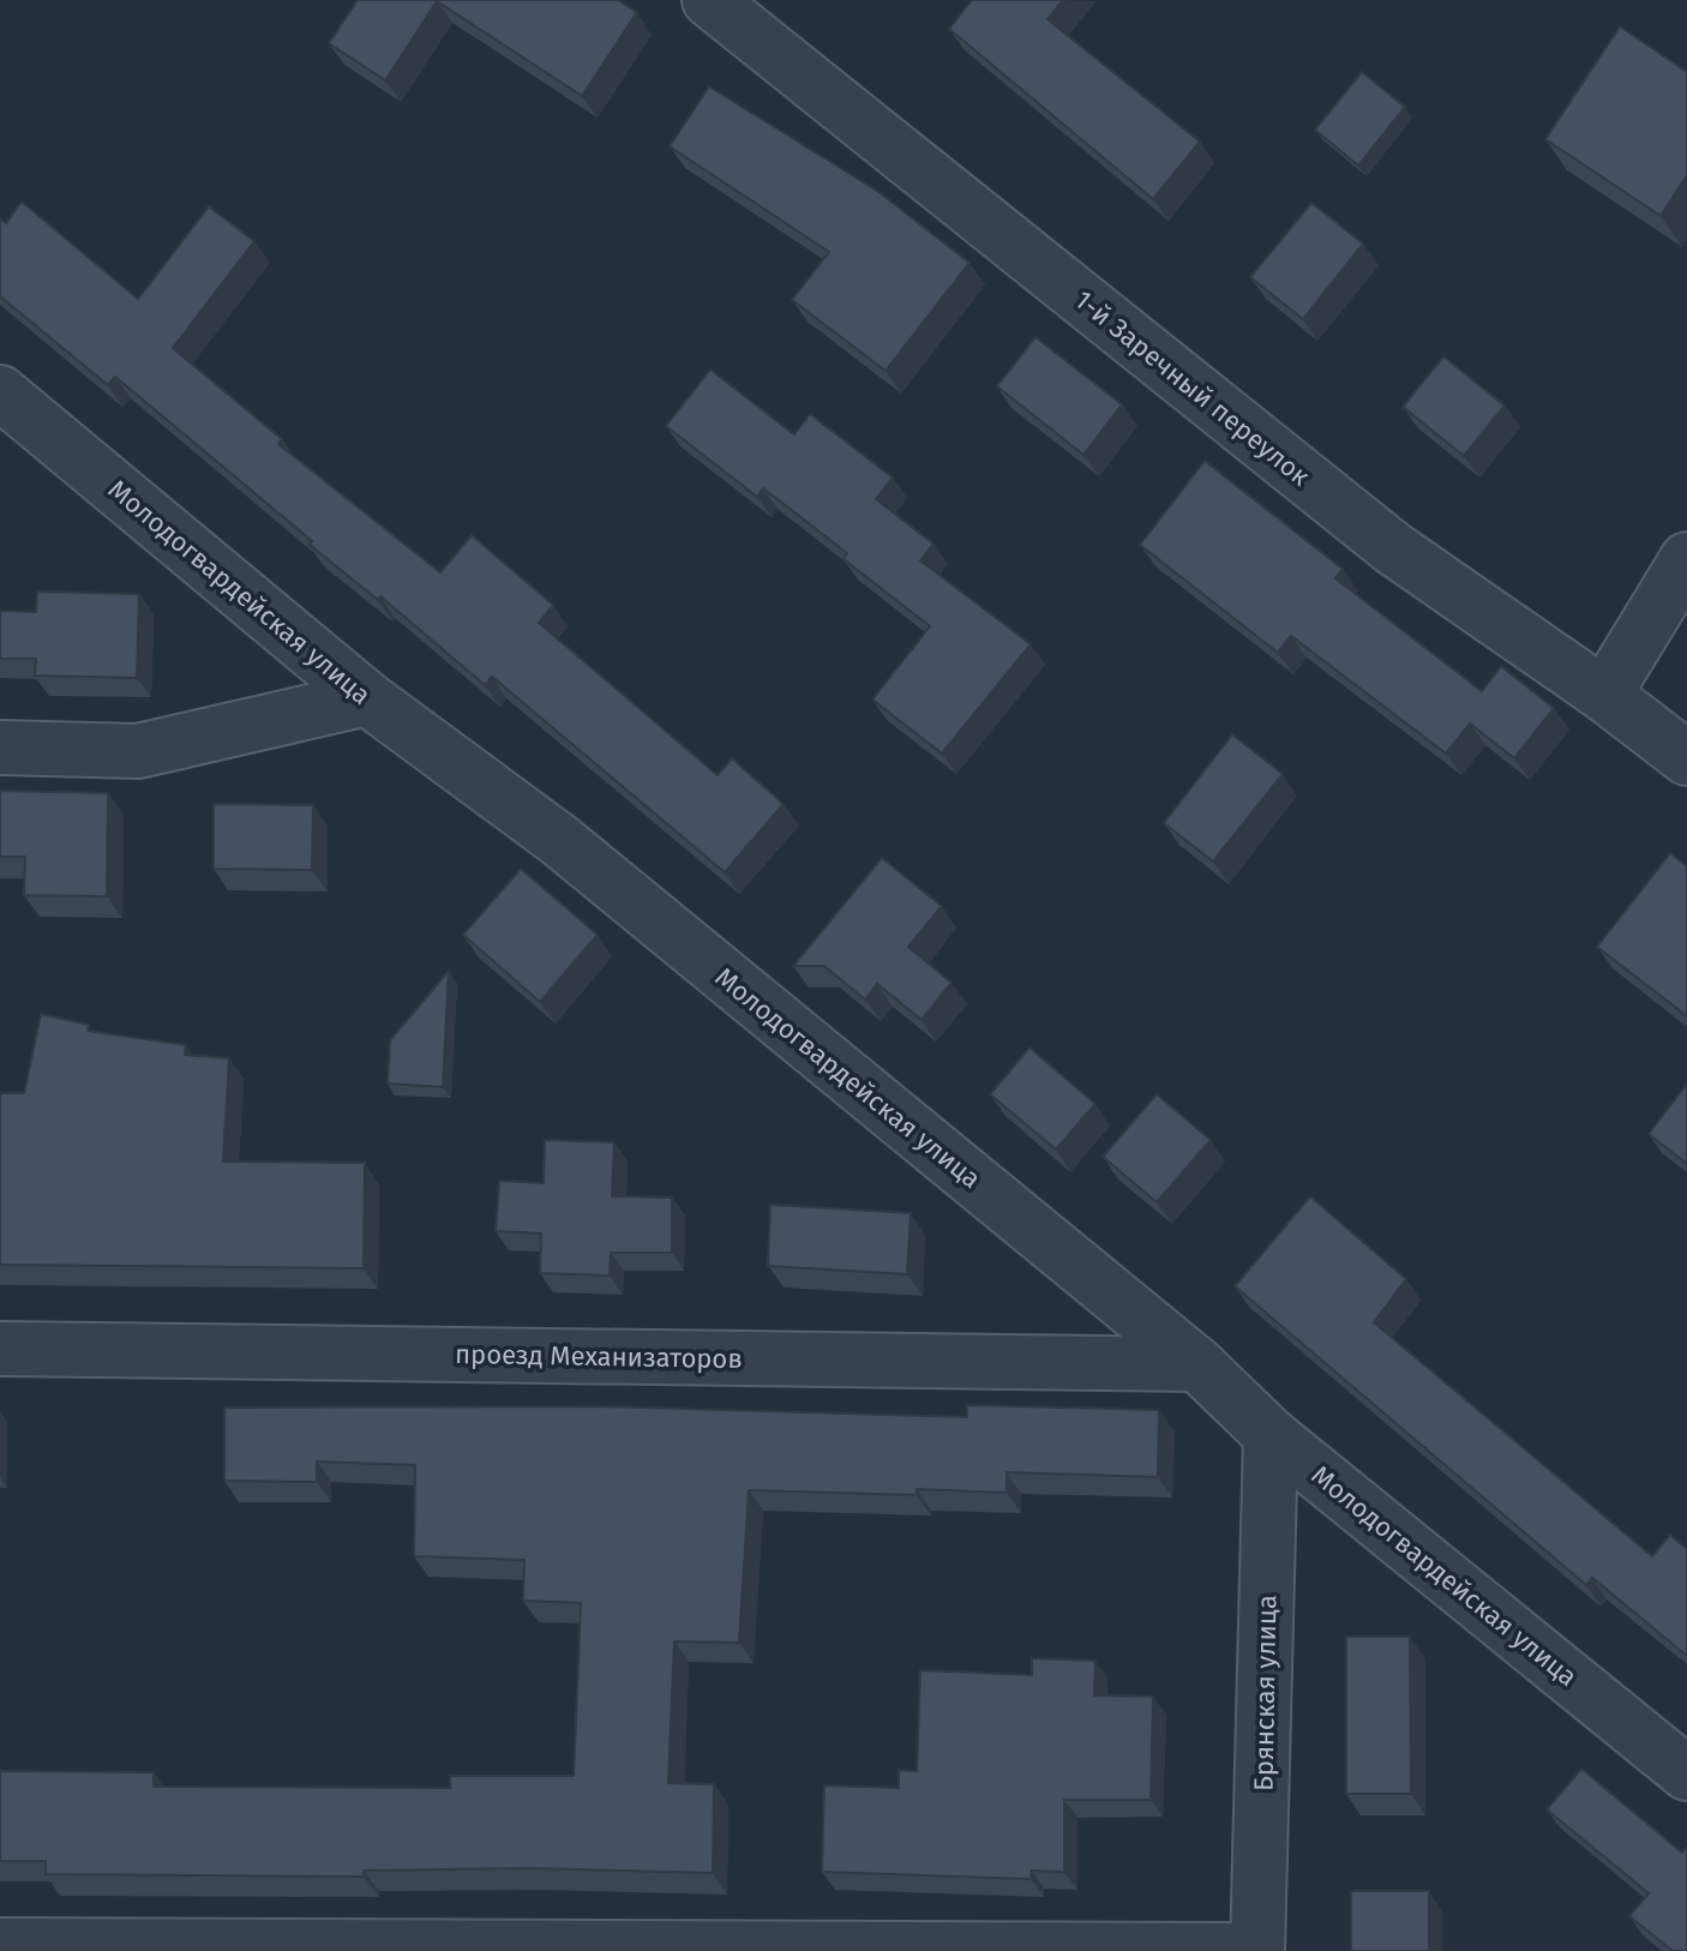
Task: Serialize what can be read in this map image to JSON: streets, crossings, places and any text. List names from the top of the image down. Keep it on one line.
{"streets":{"street":["1-й Заречный переулок","Молодогвардейская улица","проезд Механизаторов","Брянская улица"]},"crossings":[["Молодогвардейская улица","проезд Механизаторов"],["Молодогвардейская улица","Брянская улица"]]}
